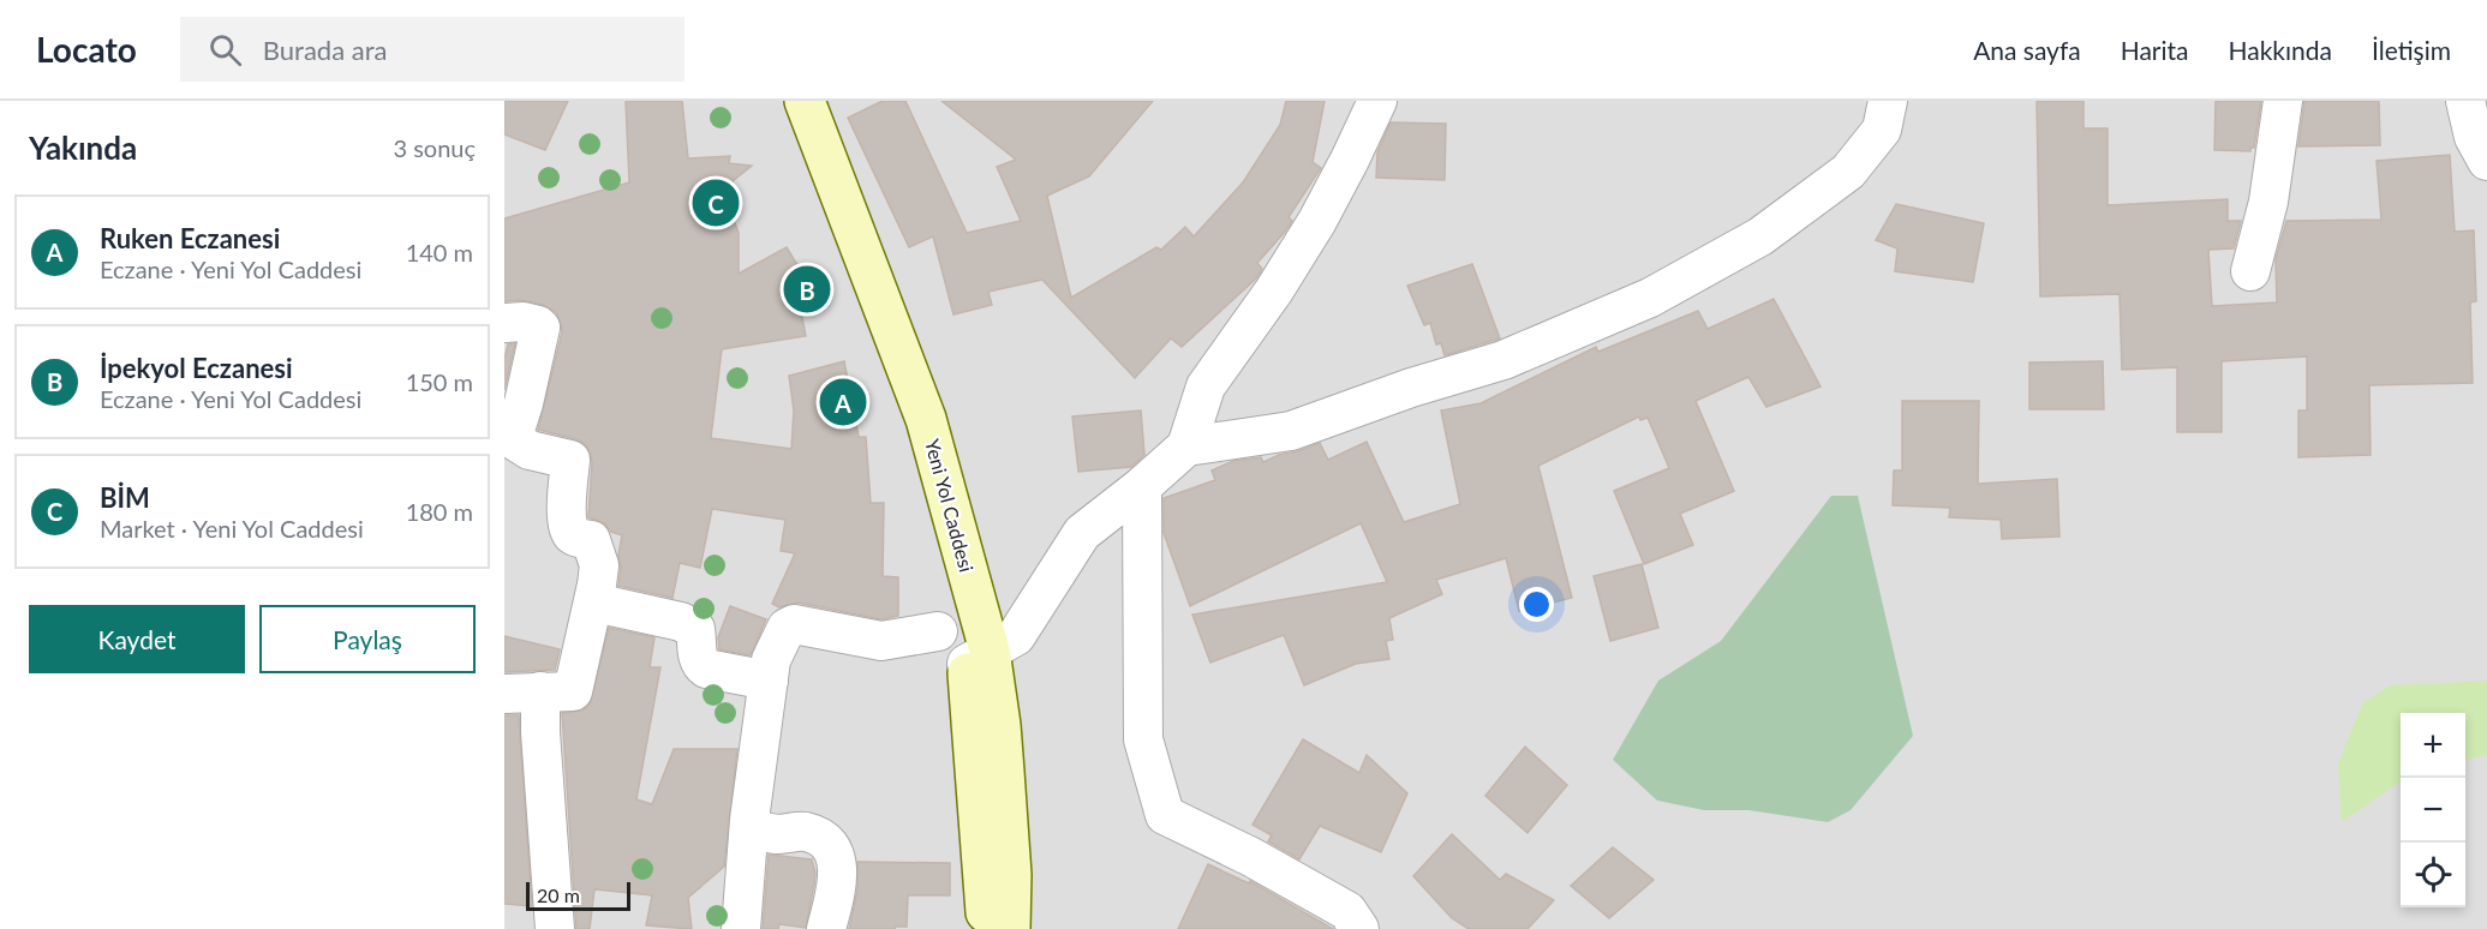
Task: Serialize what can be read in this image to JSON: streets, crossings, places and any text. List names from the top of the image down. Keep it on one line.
{"streets":{"main road":["Yeni Yol Caddesi"]},"scale_bar":"20 m","page":{"header":"Locato","search":"Burada ara","nav":["Ana sayfa","Harita","Hakkında","İletişim"],"heading":["Yakında","3 sonuç"],"pins":["C","B","A"],"list":[{"mark":"A","name":"Ruken Eczanesi","note":"Eczane · Yeni Yol Caddesi","value":"140 m"},{"mark":"B","name":"İpekyol Eczanesi","note":"Eczane · Yeni Yol Caddesi","value":"150 m"},{"mark":"C","name":"BİM","note":"Market · Yeni Yol Caddesi","value":"180 m"}],"buttons":["Kaydet","Paylaş"],"map_buttons":["+","−"],"scale":"20 m"}}
